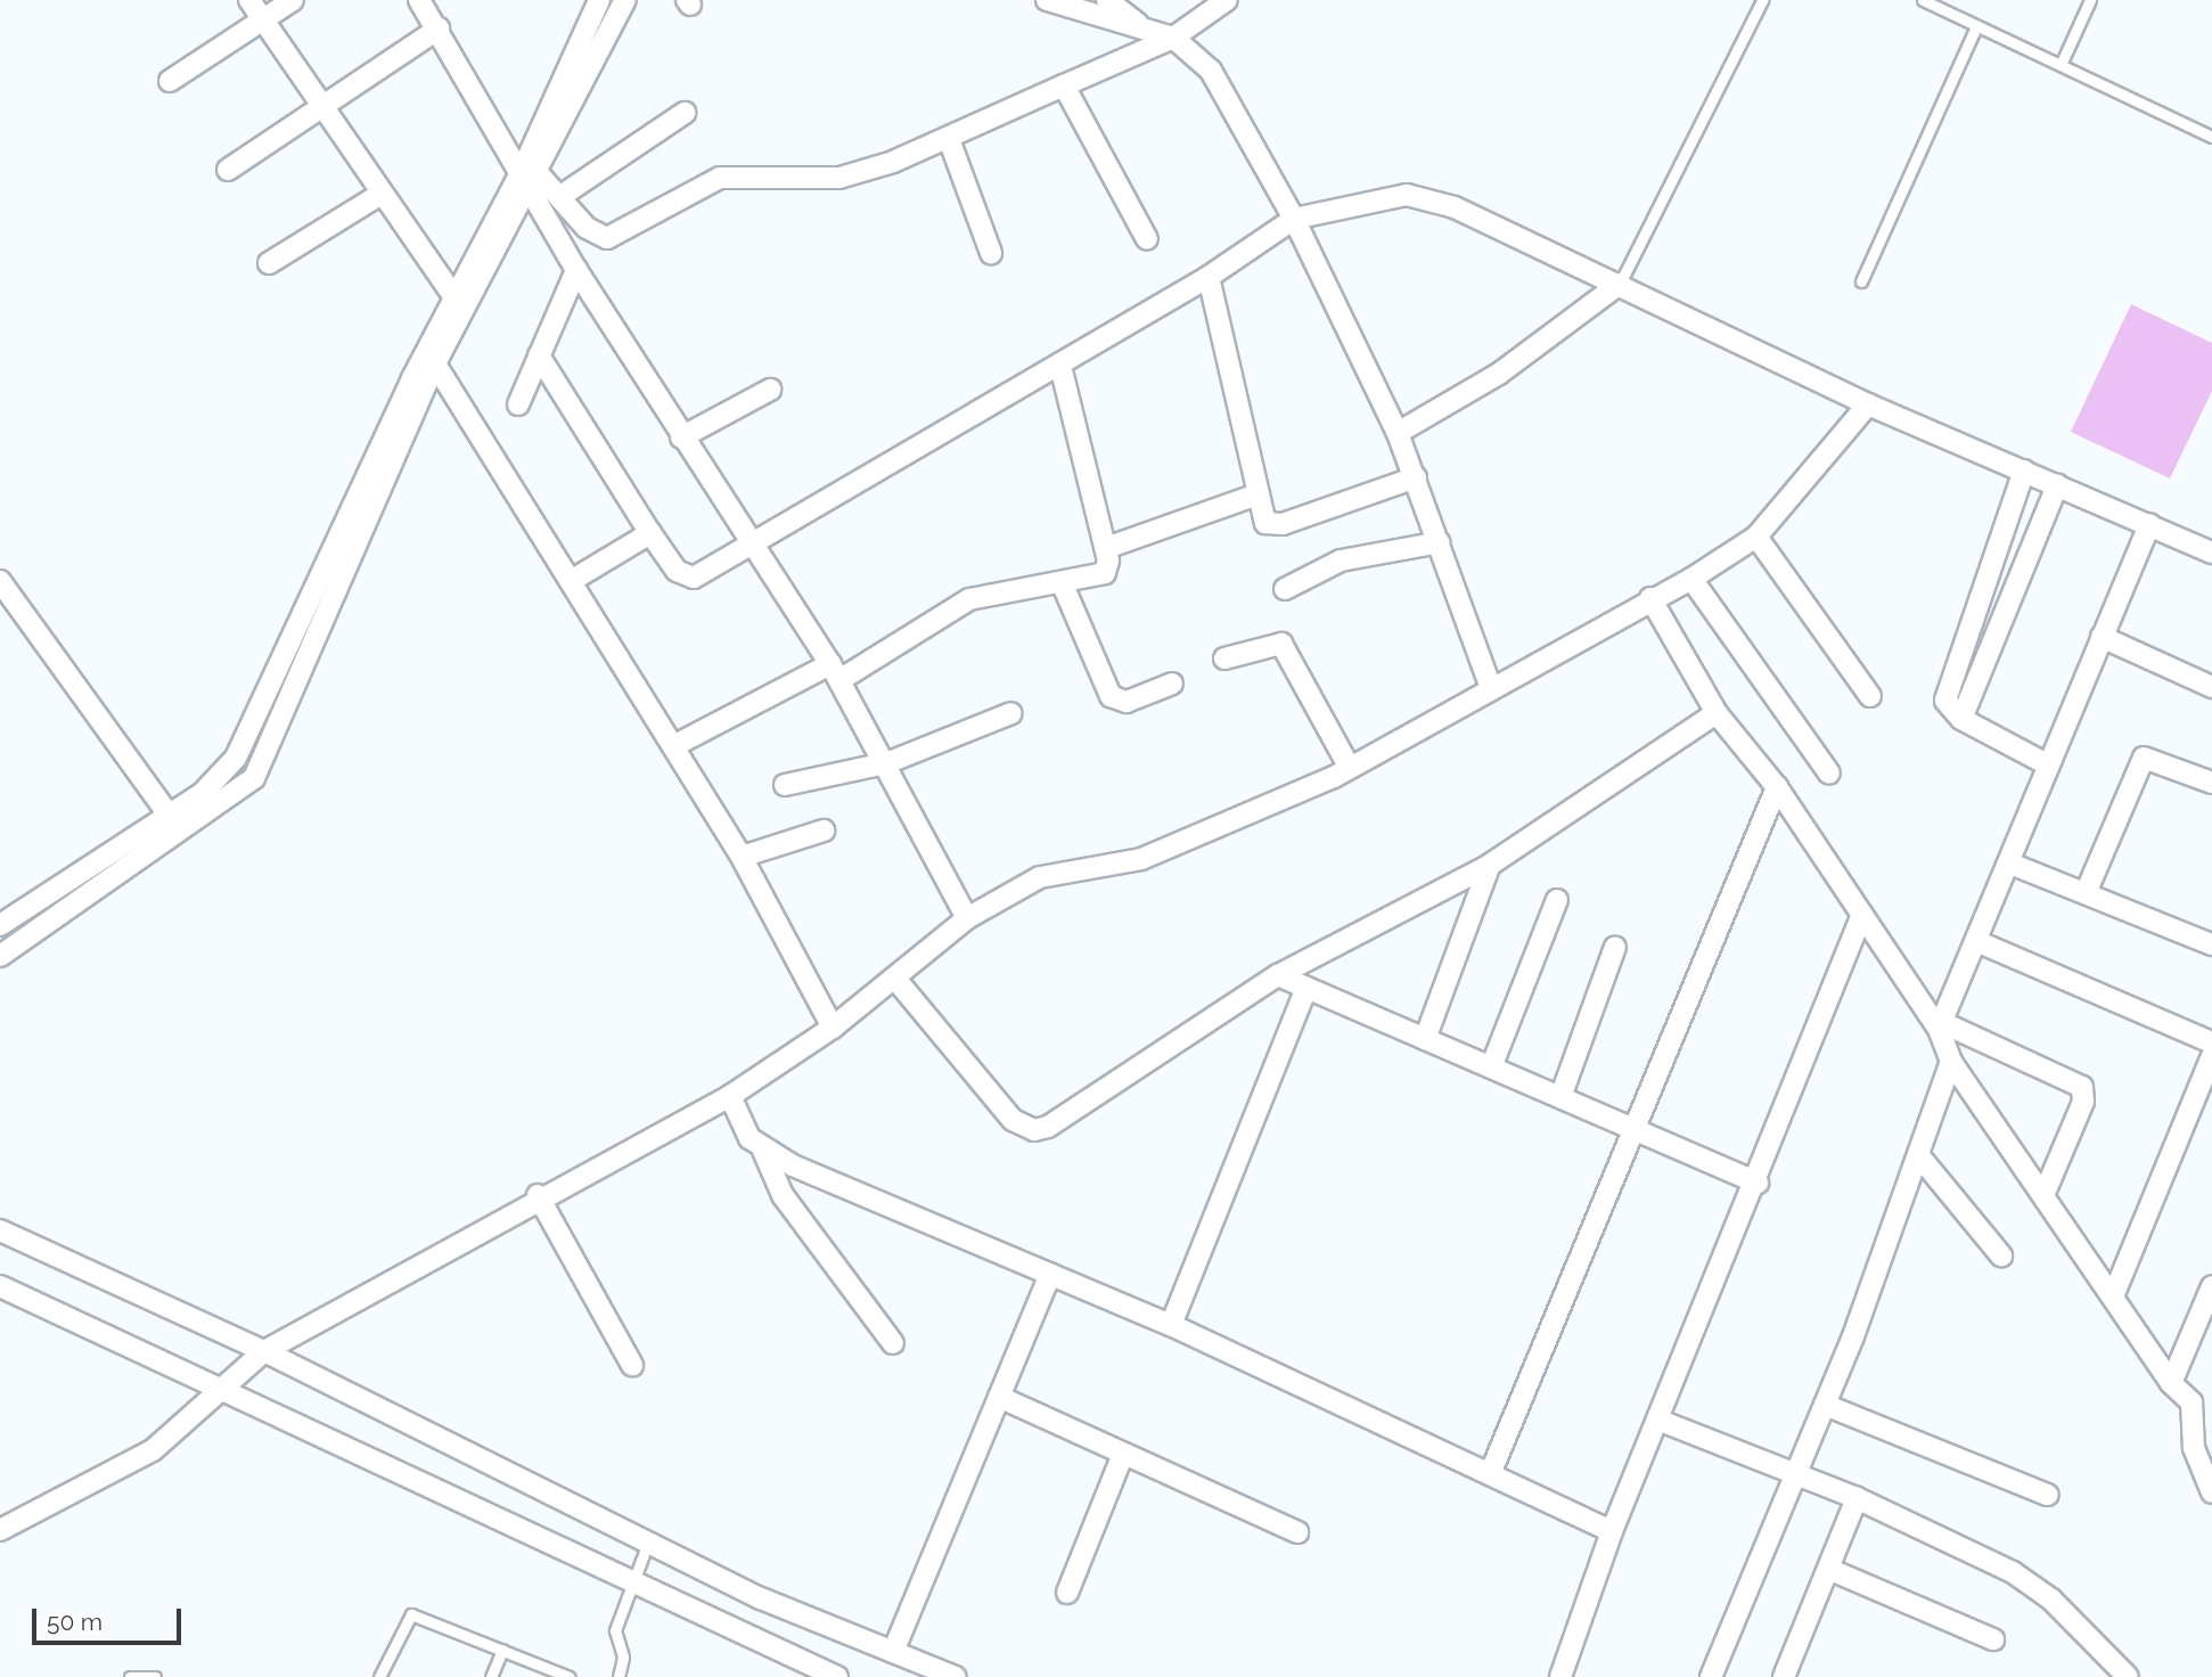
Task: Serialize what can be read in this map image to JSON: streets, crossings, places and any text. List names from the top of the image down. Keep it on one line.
{"scale_bar":"50 m"}
